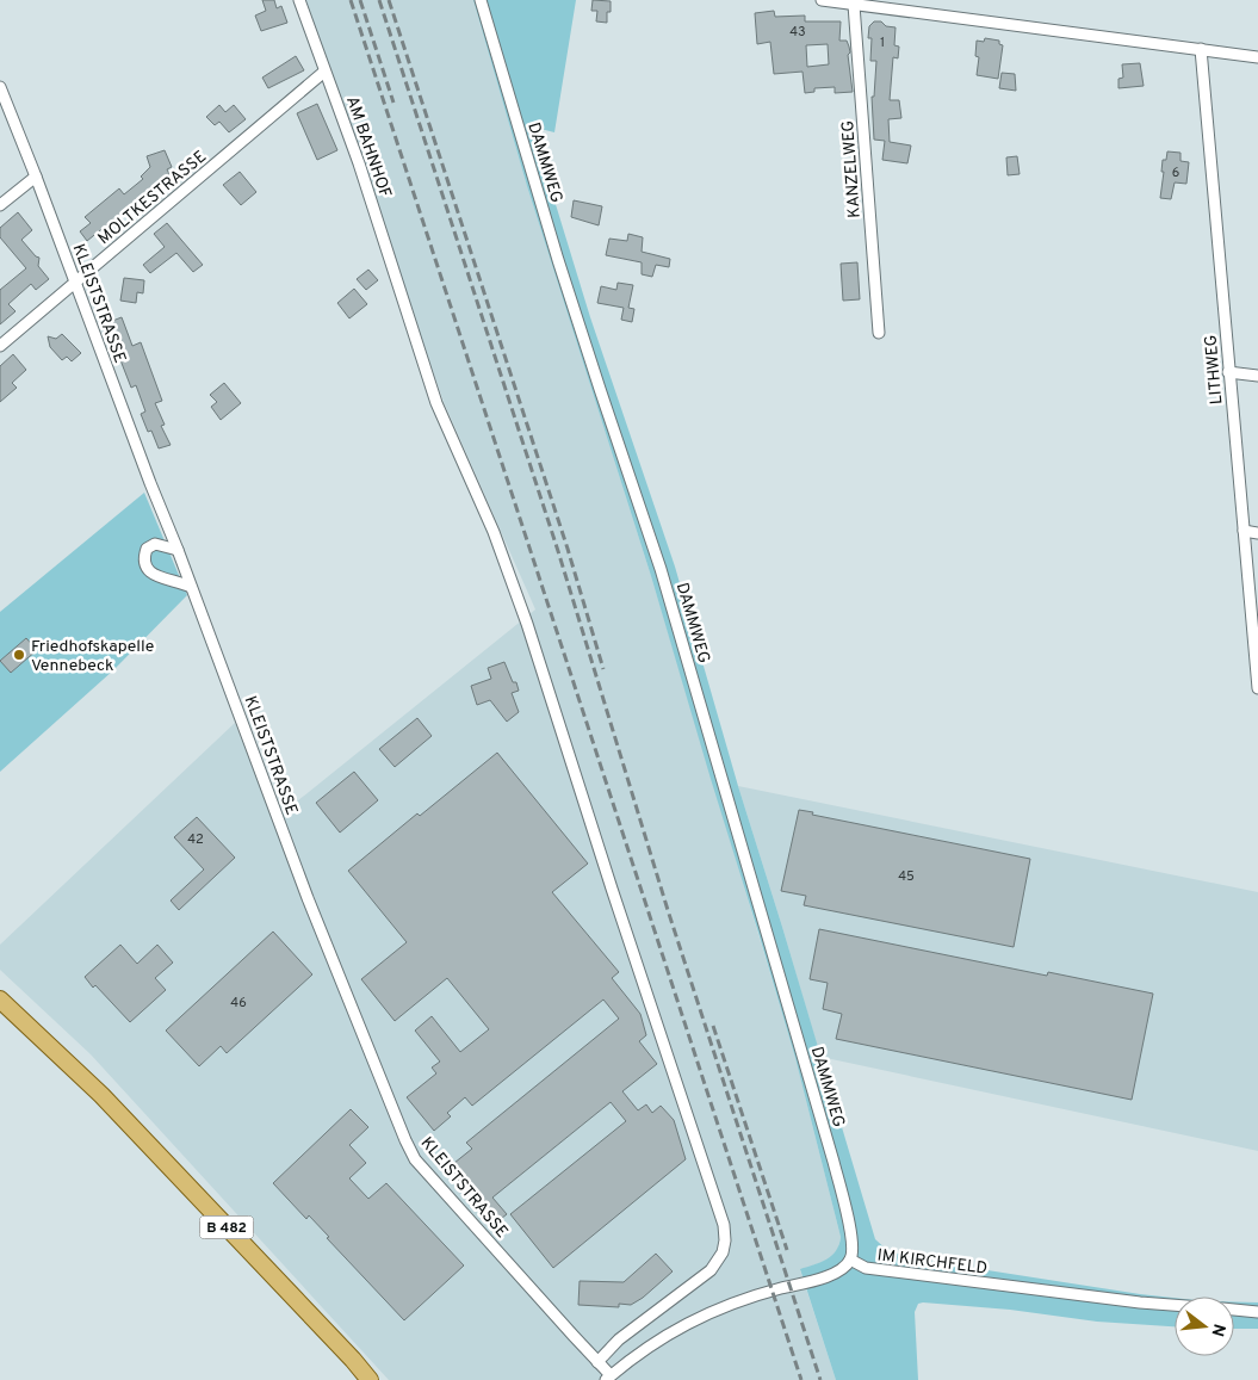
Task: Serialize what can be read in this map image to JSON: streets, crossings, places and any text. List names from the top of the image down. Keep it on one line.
{"streets":{"main road":["B 482"],"street":["AM BAHNHOF","DAMMWEG","KANZELWEG","MOLTKESTRASSE","KLEISTSTRASSE","LITHWEG","IM KIRCHFELD"]},"crossings":[["AM BAHNHOF","MOLTKESTRASSE"],["AM BAHNHOF","KLEISTSTRASSE"],["DAMMWEG","IM KIRCHFELD"],["MOLTKESTRASSE","KLEISTSTRASSE"]],"places":["Friedhofskapelle Vennebeck"],"house_numbers":["43","1","6","42","45","46"],"north":"right"}
